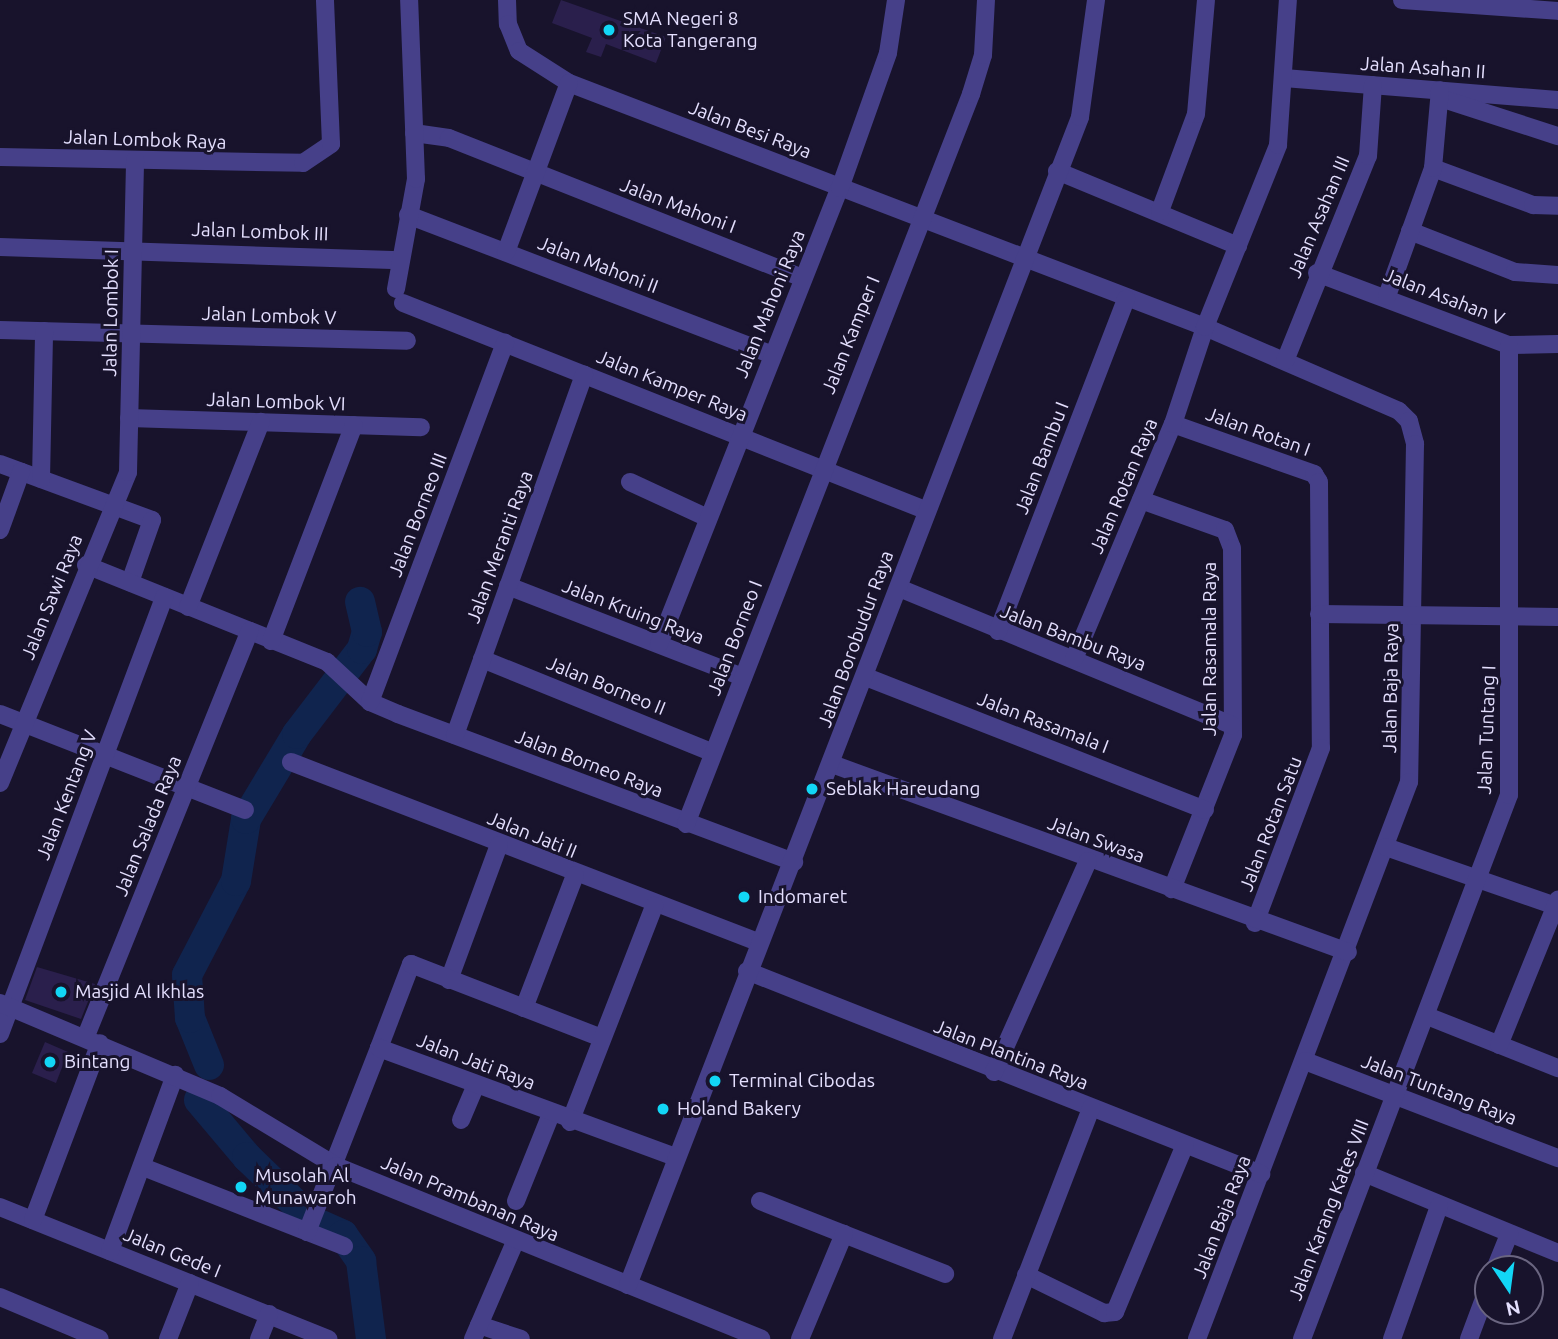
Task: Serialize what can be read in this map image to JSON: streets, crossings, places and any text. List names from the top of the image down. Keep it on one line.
{"streets":{"street":["Jalan Asahan II","Jalan Besi Raya","Jalan Lombok Raya","Jalan Mahoni I","Jalan Asahan III","Jalan Lombok III","Jalan Mahoni II","Jalan Asahan V","Jalan Mahoni Raya","Jalan Lombok I","Jalan Lombok V","Jalan Kamper I","Jalan Kamper Raya","Jalan Lombok VI","Jalan Rotan I","Jalan Bambu I","Jalan Rotan Raya","Jalan Borneo III","Jalan Meranti Raya","Jalan Sawi Raya","Jalan Kruing Raya","Jalan Borneo I","Jalan Bambu Raya","Jalan Borobudur Raya","Jalan Rasamala Raya","Jalan Borneo II","Jalan Baja Raya","Jalan Rasamala I","Jalan Tuntang I","Jalan Borneo Raya","Jalan Kentang V","Jalan Rotan Satu","Jalan Salada Raya","Jalan Jati II","Jalan Swasa","Jalan Plantina Raya","Jalan Jati Raya","Jalan Tuntang Raya","Jalan Prambanan Raya","Jalan Karang Kates VIII","Jalan Gede I"]},"crossings":[["Jalan Asahan II","Jalan Asahan III"],["Jalan Asahan II","Jalan Rotan Raya"],["Jalan Besi Raya","Jalan Mahoni Raya"],["Jalan Besi Raya","Jalan Kamper I"],["Jalan Besi Raya","Jalan Borobudur Raya"],["Jalan Besi Raya","Jalan Baja Raya"],["Jalan Lombok Raya","Jalan Lombok I"],["Jalan Mahoni I","Jalan Mahoni Raya"],["Jalan Asahan III","Jalan Asahan V"],["Jalan Asahan III","Jalan Baja Raya"],["Jalan Lombok III","Jalan Lombok I"],["Jalan Lombok III","Jalan Kamper Raya"],["Jalan Mahoni II","Jalan Mahoni Raya"],["Jalan Asahan V","Jalan Tuntang I"],["Jalan Mahoni Raya","Jalan Kamper Raya"],["Jalan Mahoni Raya","Jalan Kruing Raya"],["Jalan Lombok I","Jalan Lombok V"],["Jalan Lombok I","Jalan Lombok VI"],["Jalan Lombok I","Jalan Sawi Raya"],["Jalan Kamper I","Jalan Kamper Raya"],["Jalan Kamper I","Jalan Borneo I"],["Jalan Kamper Raya","Jalan Borneo III"],["Jalan Kamper Raya","Jalan Meranti Raya"],["Jalan Kamper Raya","Jalan Borneo I"],["Jalan Kamper Raya","Jalan Borobudur Raya"],["Jalan Rotan I","Jalan Rotan Raya"],["Jalan Rotan I","Jalan Rotan Satu"],["Jalan Bambu I","Jalan Bambu Raya"],["Jalan Bambu I","Jalan Baja Raya"],["Jalan Rotan Raya","Jalan Bambu Raya"],["Jalan Rotan Raya","Jalan Rasamala Raya"],["Jalan Rotan Raya","Jalan Baja Raya"],["Jalan Borneo III","Jalan Borneo Raya"],["Jalan Meranti Raya","Jalan Kruing Raya"],["Jalan Meranti Raya","Jalan Borneo II"],["Jalan Meranti Raya","Jalan Borneo Raya"],["Jalan Kruing Raya","Jalan Borneo I"],["Jalan Borneo I","Jalan Borneo II"],["Jalan Borneo I","Jalan Borneo Raya"],["Jalan Bambu Raya","Jalan Borobudur Raya"],["Jalan Bambu Raya","Jalan Rasamala Raya"],["Jalan Borobudur Raya","Jalan Baja Raya"],["Jalan Borobudur Raya","Jalan Rasamala I"],["Jalan Borobudur Raya","Jalan Borneo Raya"],["Jalan Borobudur Raya","Jalan Jati II"],["Jalan Borobudur Raya","Jalan Swasa"],["Jalan Borobudur Raya","Jalan Plantina Raya"],["Jalan Borobudur Raya","Jalan Jati Raya"],["Jalan Borobudur Raya","Jalan Prambanan Raya"],["Jalan Rasamala Raya","Jalan Rasamala I"],["Jalan Rasamala Raya","Jalan Swasa"],["Jalan Baja Raya","Jalan Swasa"],["Jalan Baja Raya","Jalan Plantina Raya"],["Jalan Baja Raya","Jalan Tuntang Raya"],["Jalan Tuntang I","Jalan Tuntang Raya"],["Jalan Tuntang I","Jalan Karang Kates VIII"],["Jalan Kentang V","Jalan Prambanan Raya"],["Jalan Rotan Satu","Jalan Swasa"],["Jalan Salada Raya","Jalan Prambanan Raya"],["Jalan Salada Raya","Jalan Gede I"],["Jalan Tuntang Raya","Jalan Karang Kates VIII"]],"places":["SMA Negeri 8 Kota Tangerang","Seblak Hareudang","Indomaret","Masjid Al Ikhlas","Bintang","Terminal Cibodas","Holand Bakery","Musolah Al Munawaroh"],"north":"bottom"}
